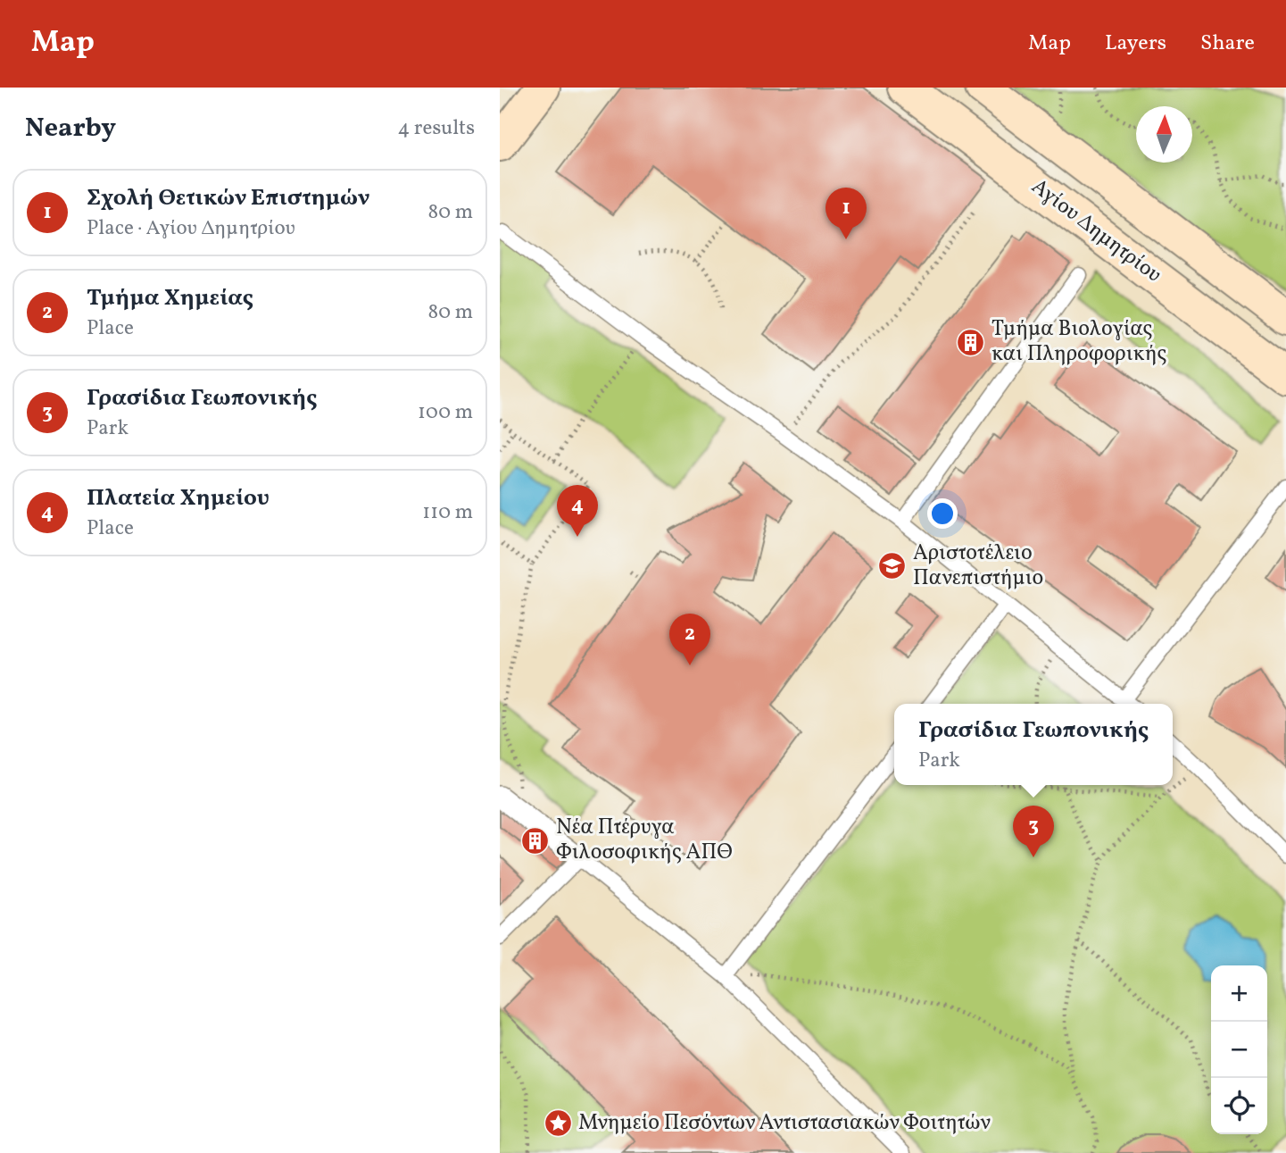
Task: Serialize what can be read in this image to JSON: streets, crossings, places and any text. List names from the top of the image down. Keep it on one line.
{"streets":{"main road":["Αγίου Δημητρίου"]},"places":{"building":["Τμήμα Βιολογίας και Πληροφορικής","Νέα Πτέρυγα Φιλοσοφικής ΑΠΘ"],"school or university":["Αριστοτέλειο Πανεπιστήμιο"],"place":["Μνημείο Πεσόντων Αντιστασιακών Φοιτητών"]},"north":"top","page":{"header":"Map","nav":["Map","Layers","Share"],"heading":["Nearby","4 results"],"list":[{"mark":"1","name":"Σχολή Θετικών Επιστημών","note":"Place · Αγίου Δημητρίου","value":"80 m"},{"mark":"2","name":"Τμήμα Χημείας","note":"Place","value":"80 m"},{"mark":"3","name":"Γρασίδια Γεωπονικής","note":"Park","value":"100 m"},{"mark":"4","name":"Πλατεία Χημείου","note":"Place","value":"110 m"}],"pins":["1","4","2","3"],"popup":["Γρασίδια Γεωπονικής","Park"],"map_buttons":["+","−"]}}
